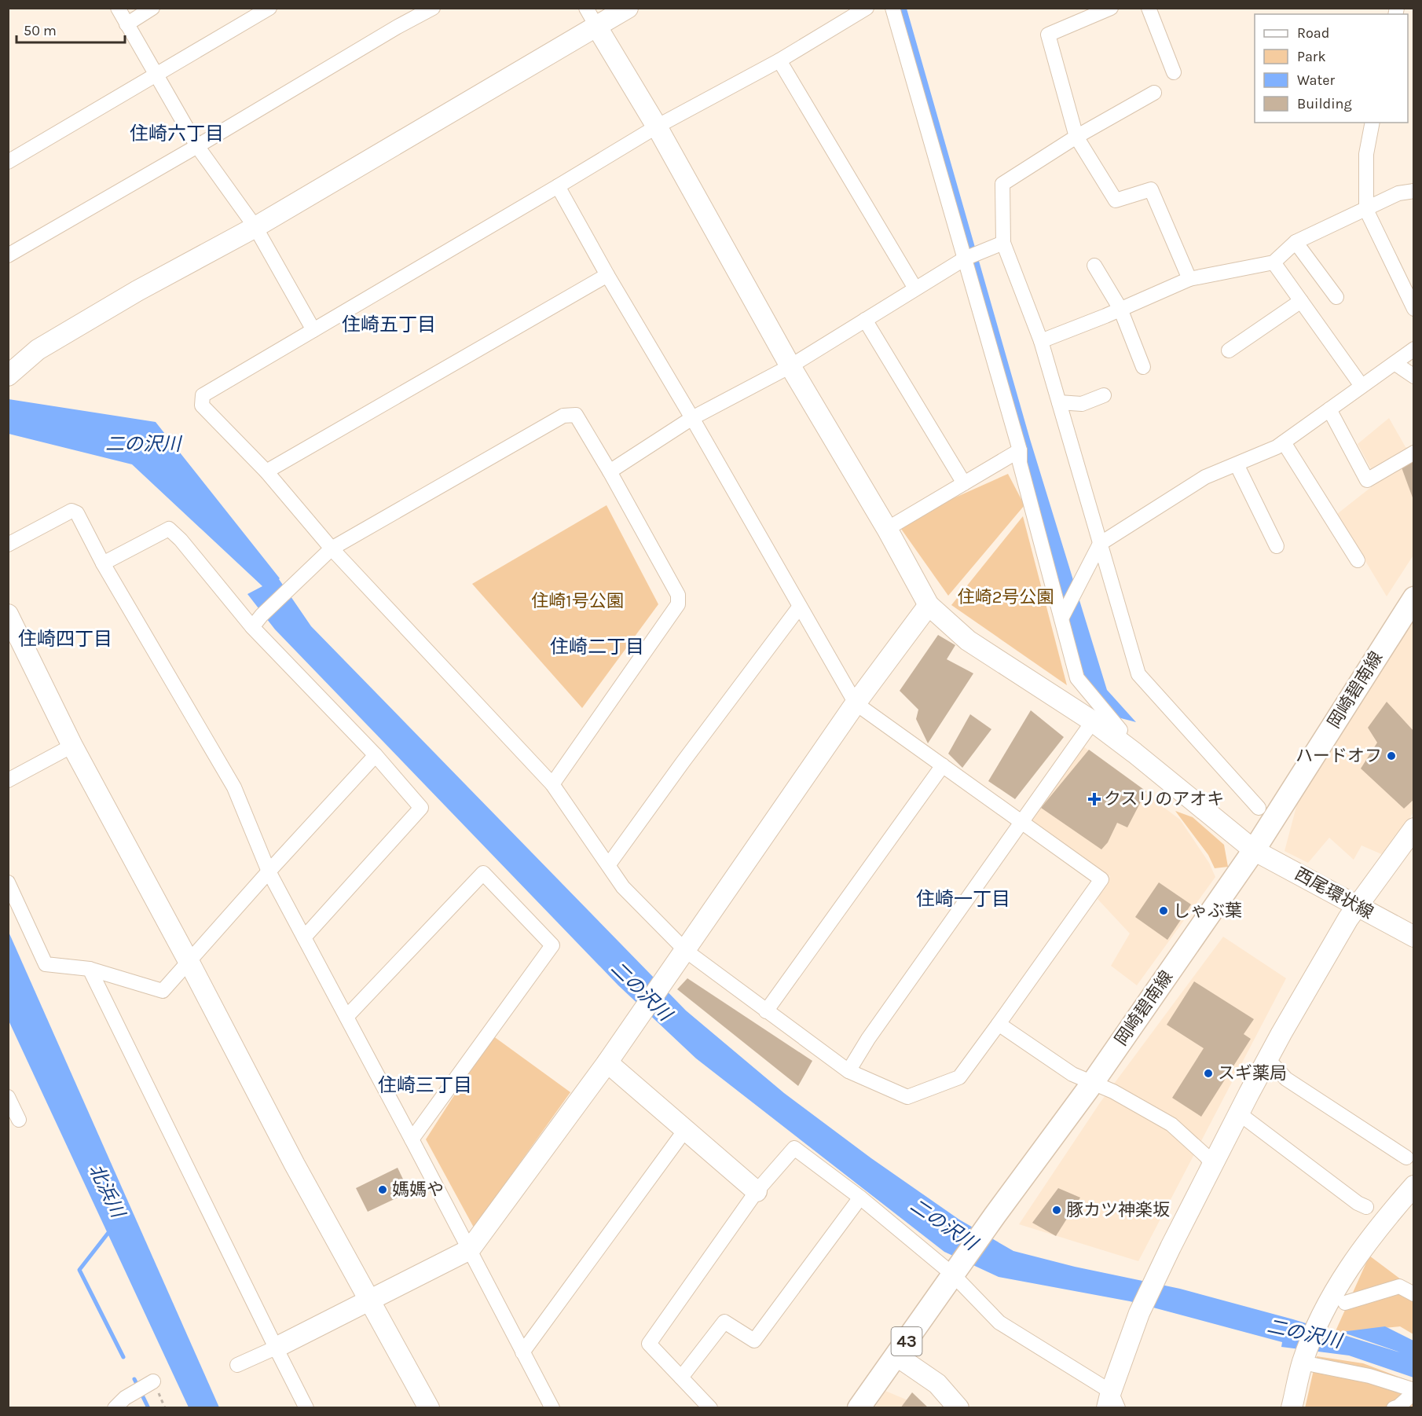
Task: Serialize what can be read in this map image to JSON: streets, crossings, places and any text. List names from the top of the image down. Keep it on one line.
{"streets":{"main road":["岡崎碧南線","43"],"street":["西尾環状線"]},"crossings":[["岡崎碧南線","西尾環状線"]],"districts":["住崎六丁目","住崎五丁目","住崎四丁目","住崎二丁目","住崎一丁目","住崎三丁目"],"water":["二の沢川","北浜川"],"parks":["住崎2号公園","住崎1号公園"],"places":{"other":["ハードオフ","しゃぶ葉","スギ薬局","媽媽や","豚カツ神楽坂"],"health":["クスリのアオキ"]},"legend":["Road","Park","Water","Building"],"scale_bar":"50 m"}
